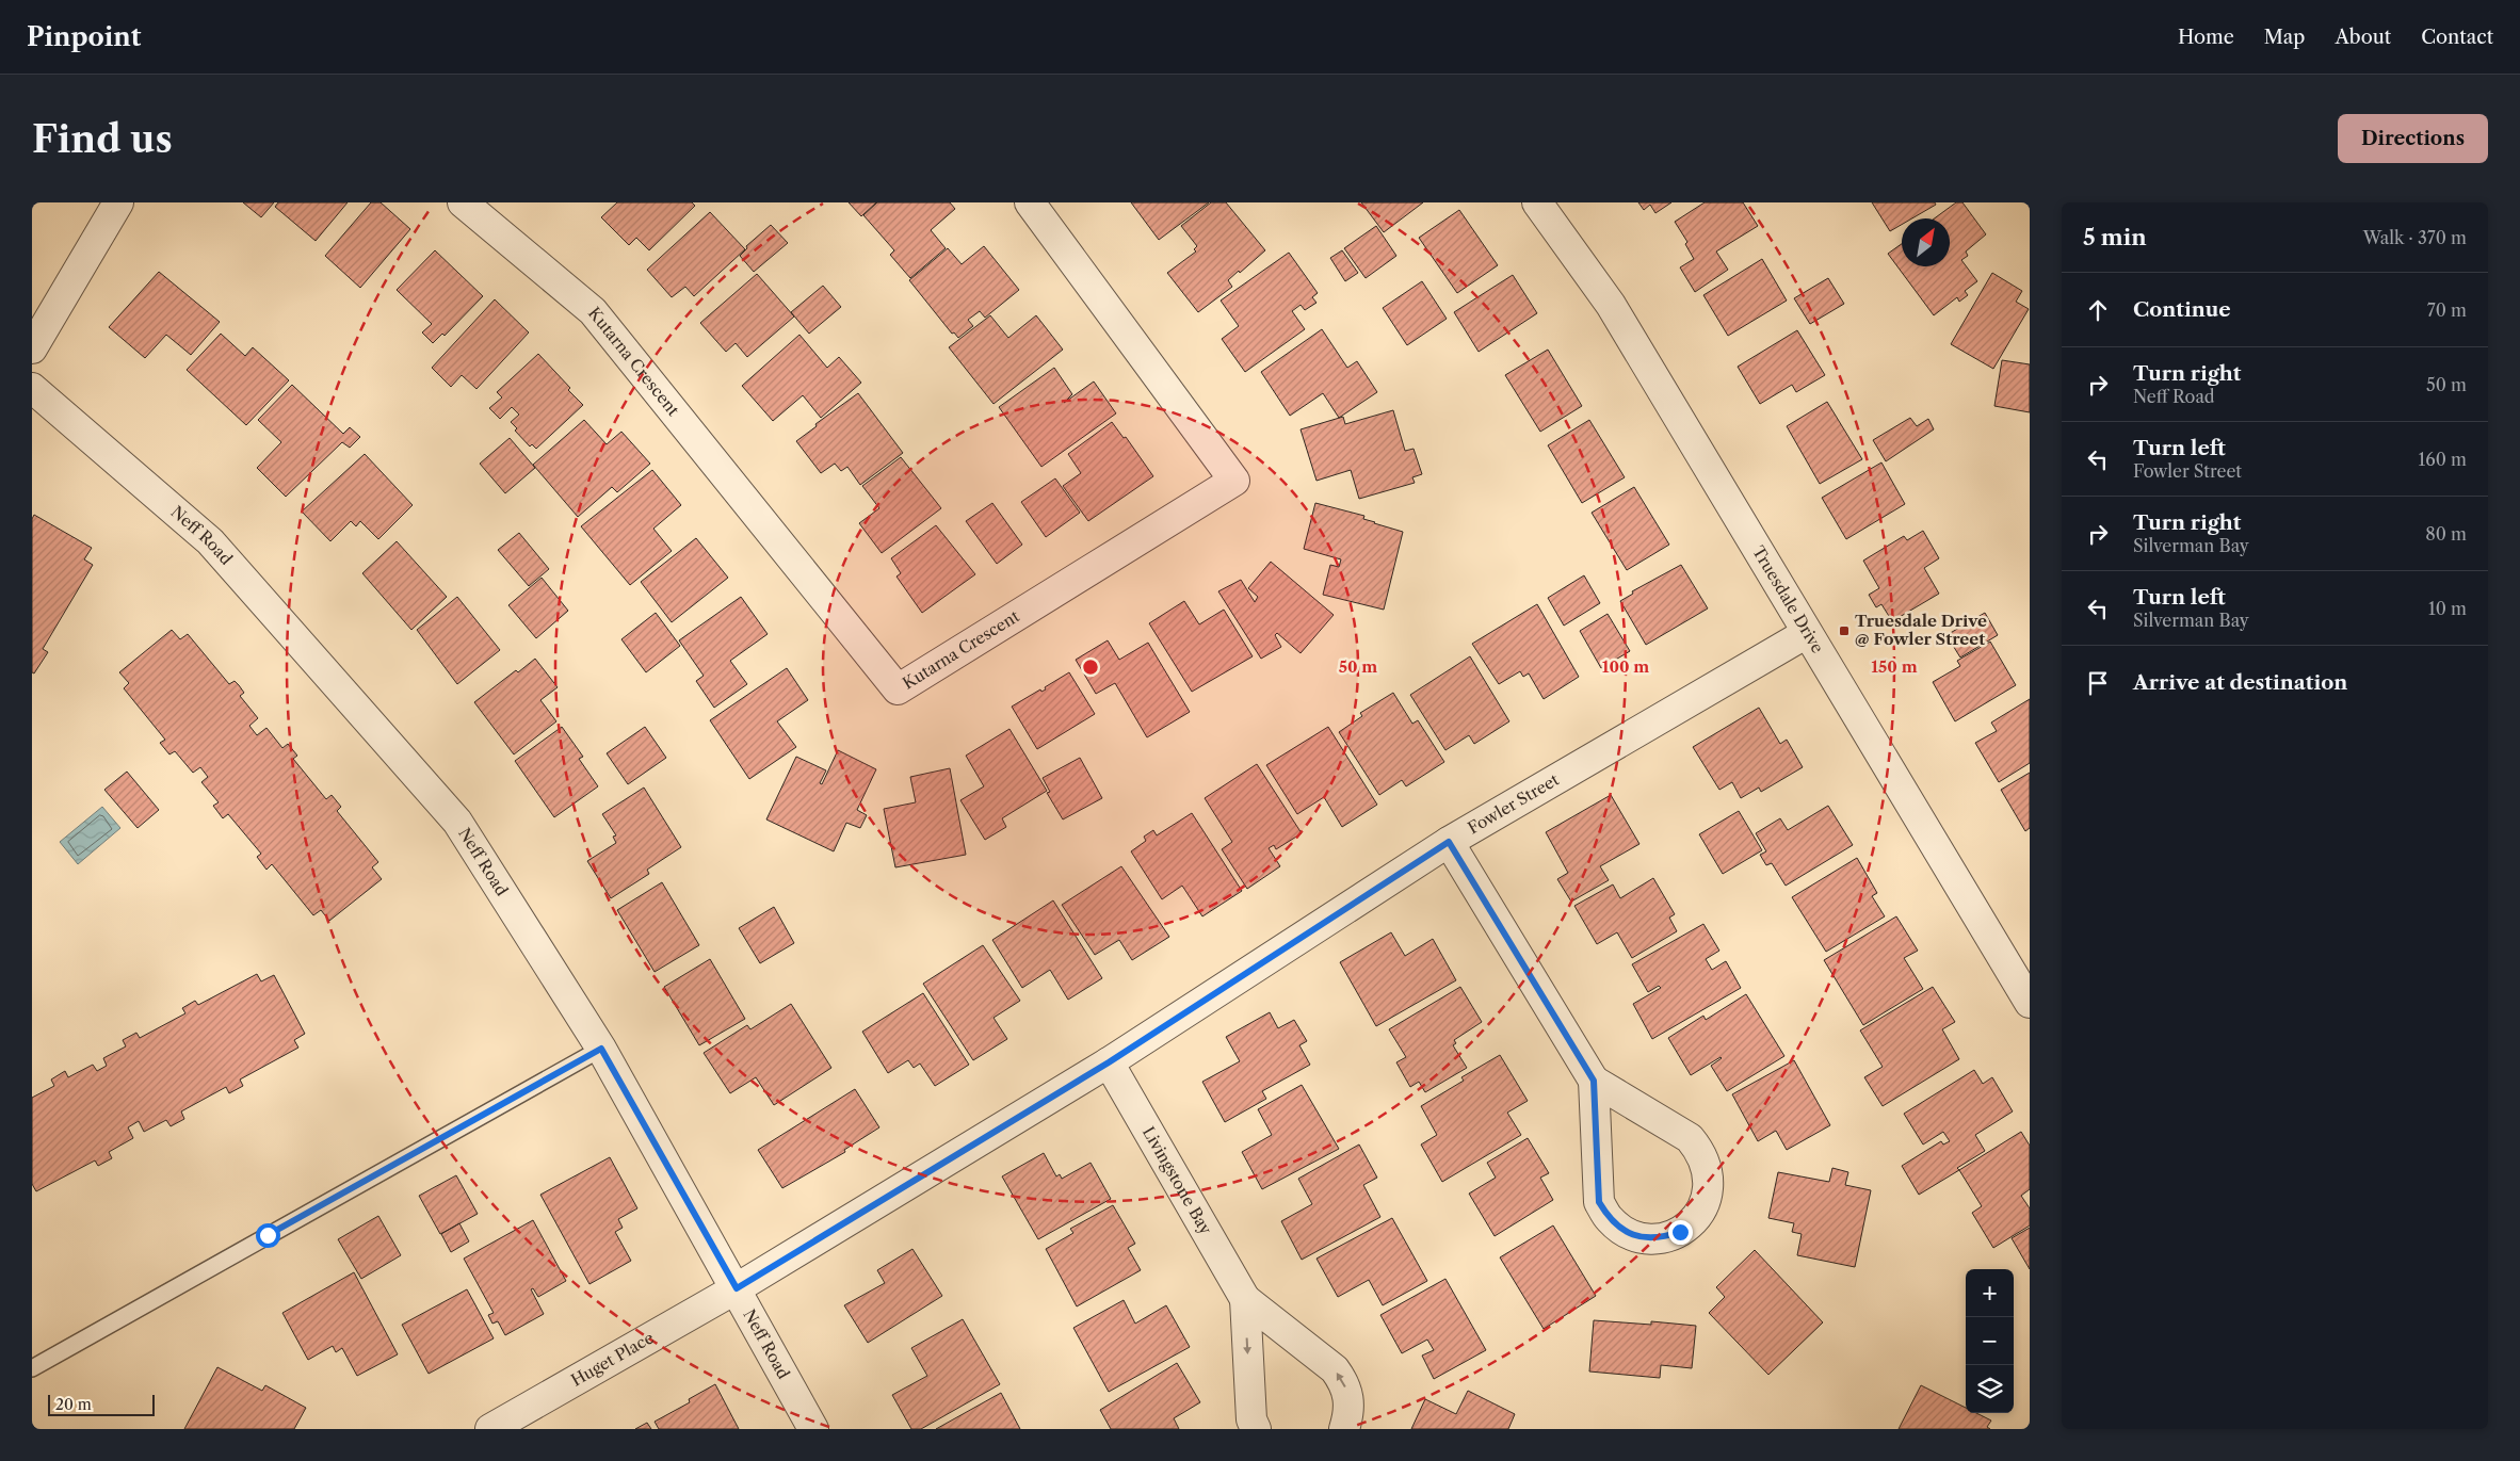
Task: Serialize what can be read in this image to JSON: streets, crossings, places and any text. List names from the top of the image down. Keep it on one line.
{"streets":{"street":["Kutarna Crescent","Neff Road","Truesdale Drive","Fowler Street","Livingstone Bay","Huget Place"]},"crossings":[["Neff Road","Fowler Street"],["Neff Road","Huget Place"],["Truesdale Drive","Fowler Street"],["Fowler Street","Livingstone Bay"],["Fowler Street","Huget Place"]],"places":{"transit":["Truesdale Drive @ Fowler Street"]},"scale_bar":"20 m","north":"top right","page":{"header":"Pinpoint","nav":["Home","Map","About","Contact"],"buttons":"Directions","title":"Find us","heading":["5 min","Walk · 370 m"],"list":[["Continue","70 m"],["Turn right","Neff Road","50 m"],["Turn left","Fowler Street","160 m"],["Turn right","Silverman Bay","80 m"],["Turn left","Silverman Bay","10 m"],"Arrive at destination"],"map_buttons":["+","−"],"scale":"20 m"},"rings":["50 m","100 m","150 m"]}
